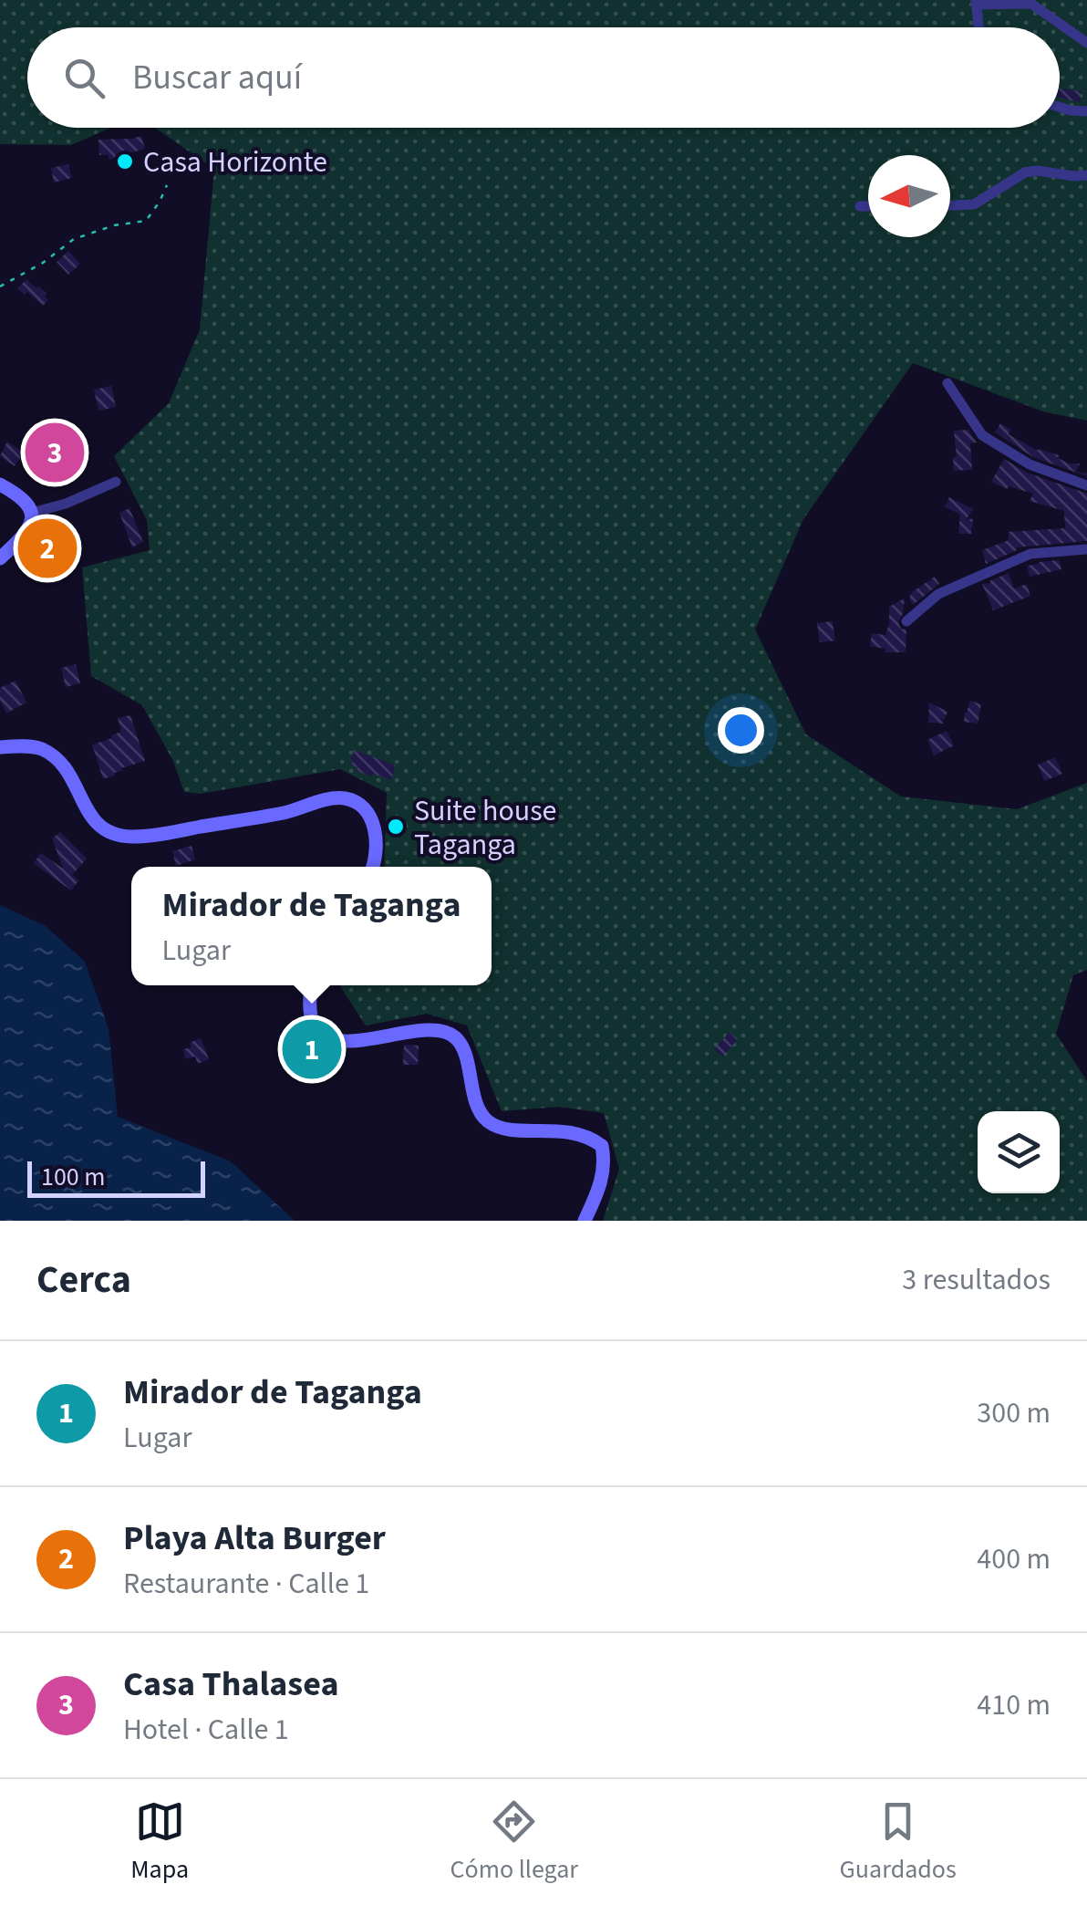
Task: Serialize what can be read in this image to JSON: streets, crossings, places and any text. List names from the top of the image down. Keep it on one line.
{"places":["Casa Horizonte","Suite house Taganga"],"scale_bar":"100 m","north":"left","page":{"search":"Buscar aquí","pins":["3","2","1"],"popup":["Mirador de Taganga","Lugar"],"scale":"100 m","heading":["Cerca","3 resultados"],"list":[{"mark":"1","name":"Mirador de Taganga","note":"Lugar","value":"300 m"},{"mark":"2","name":"Playa Alta Burger","note":"Restaurante · Calle 1","value":"400 m"},{"mark":"3","name":"Casa Thalasea","note":"Hotel · Calle 1","value":"410 m"}],"nav":["Mapa","Cómo llegar","Guardados"]}}
